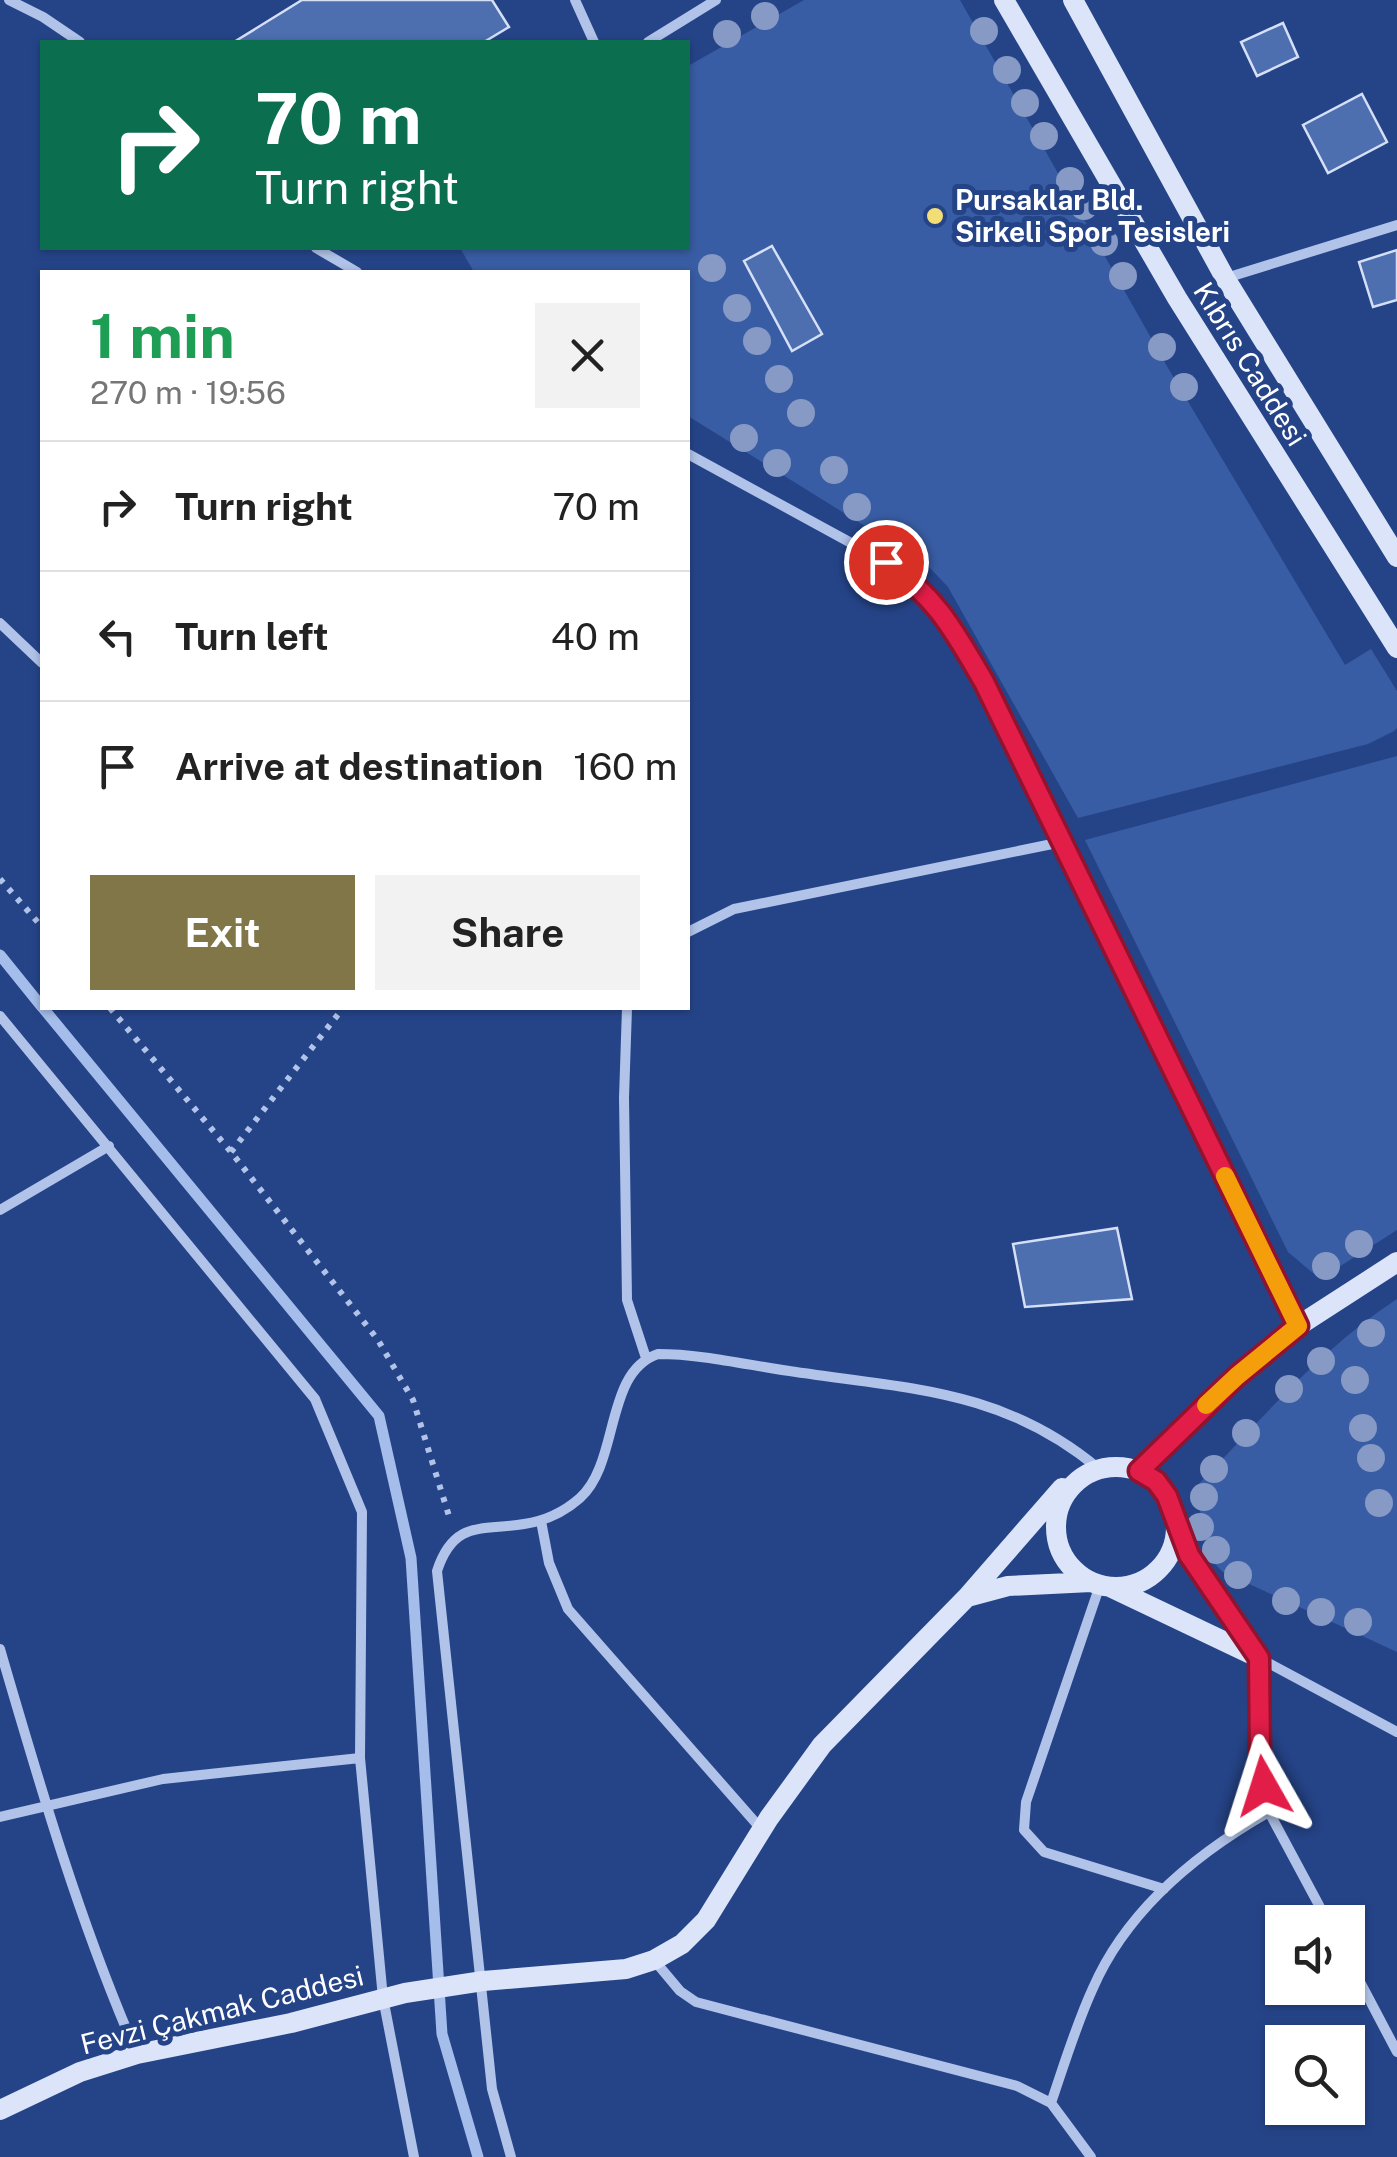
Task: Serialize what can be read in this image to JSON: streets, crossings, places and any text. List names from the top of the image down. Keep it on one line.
{"streets":{"street":["Kıbrıs Caddesi","Fevzi Çakmak Caddesi"]},"places":["Pursaklar Bld. Sirkeli Spor Tesisleri"],"page":{"turn":["70 m","Turn right"],"heading":["1 min","270 m · 19:56"],"list":[{"name":"Turn right","value":"70 m"},{"name":"Turn left","value":"40 m"},{"name":"Arrive at destination","value":"160 m"}],"buttons":["Exit","Share"]}}
